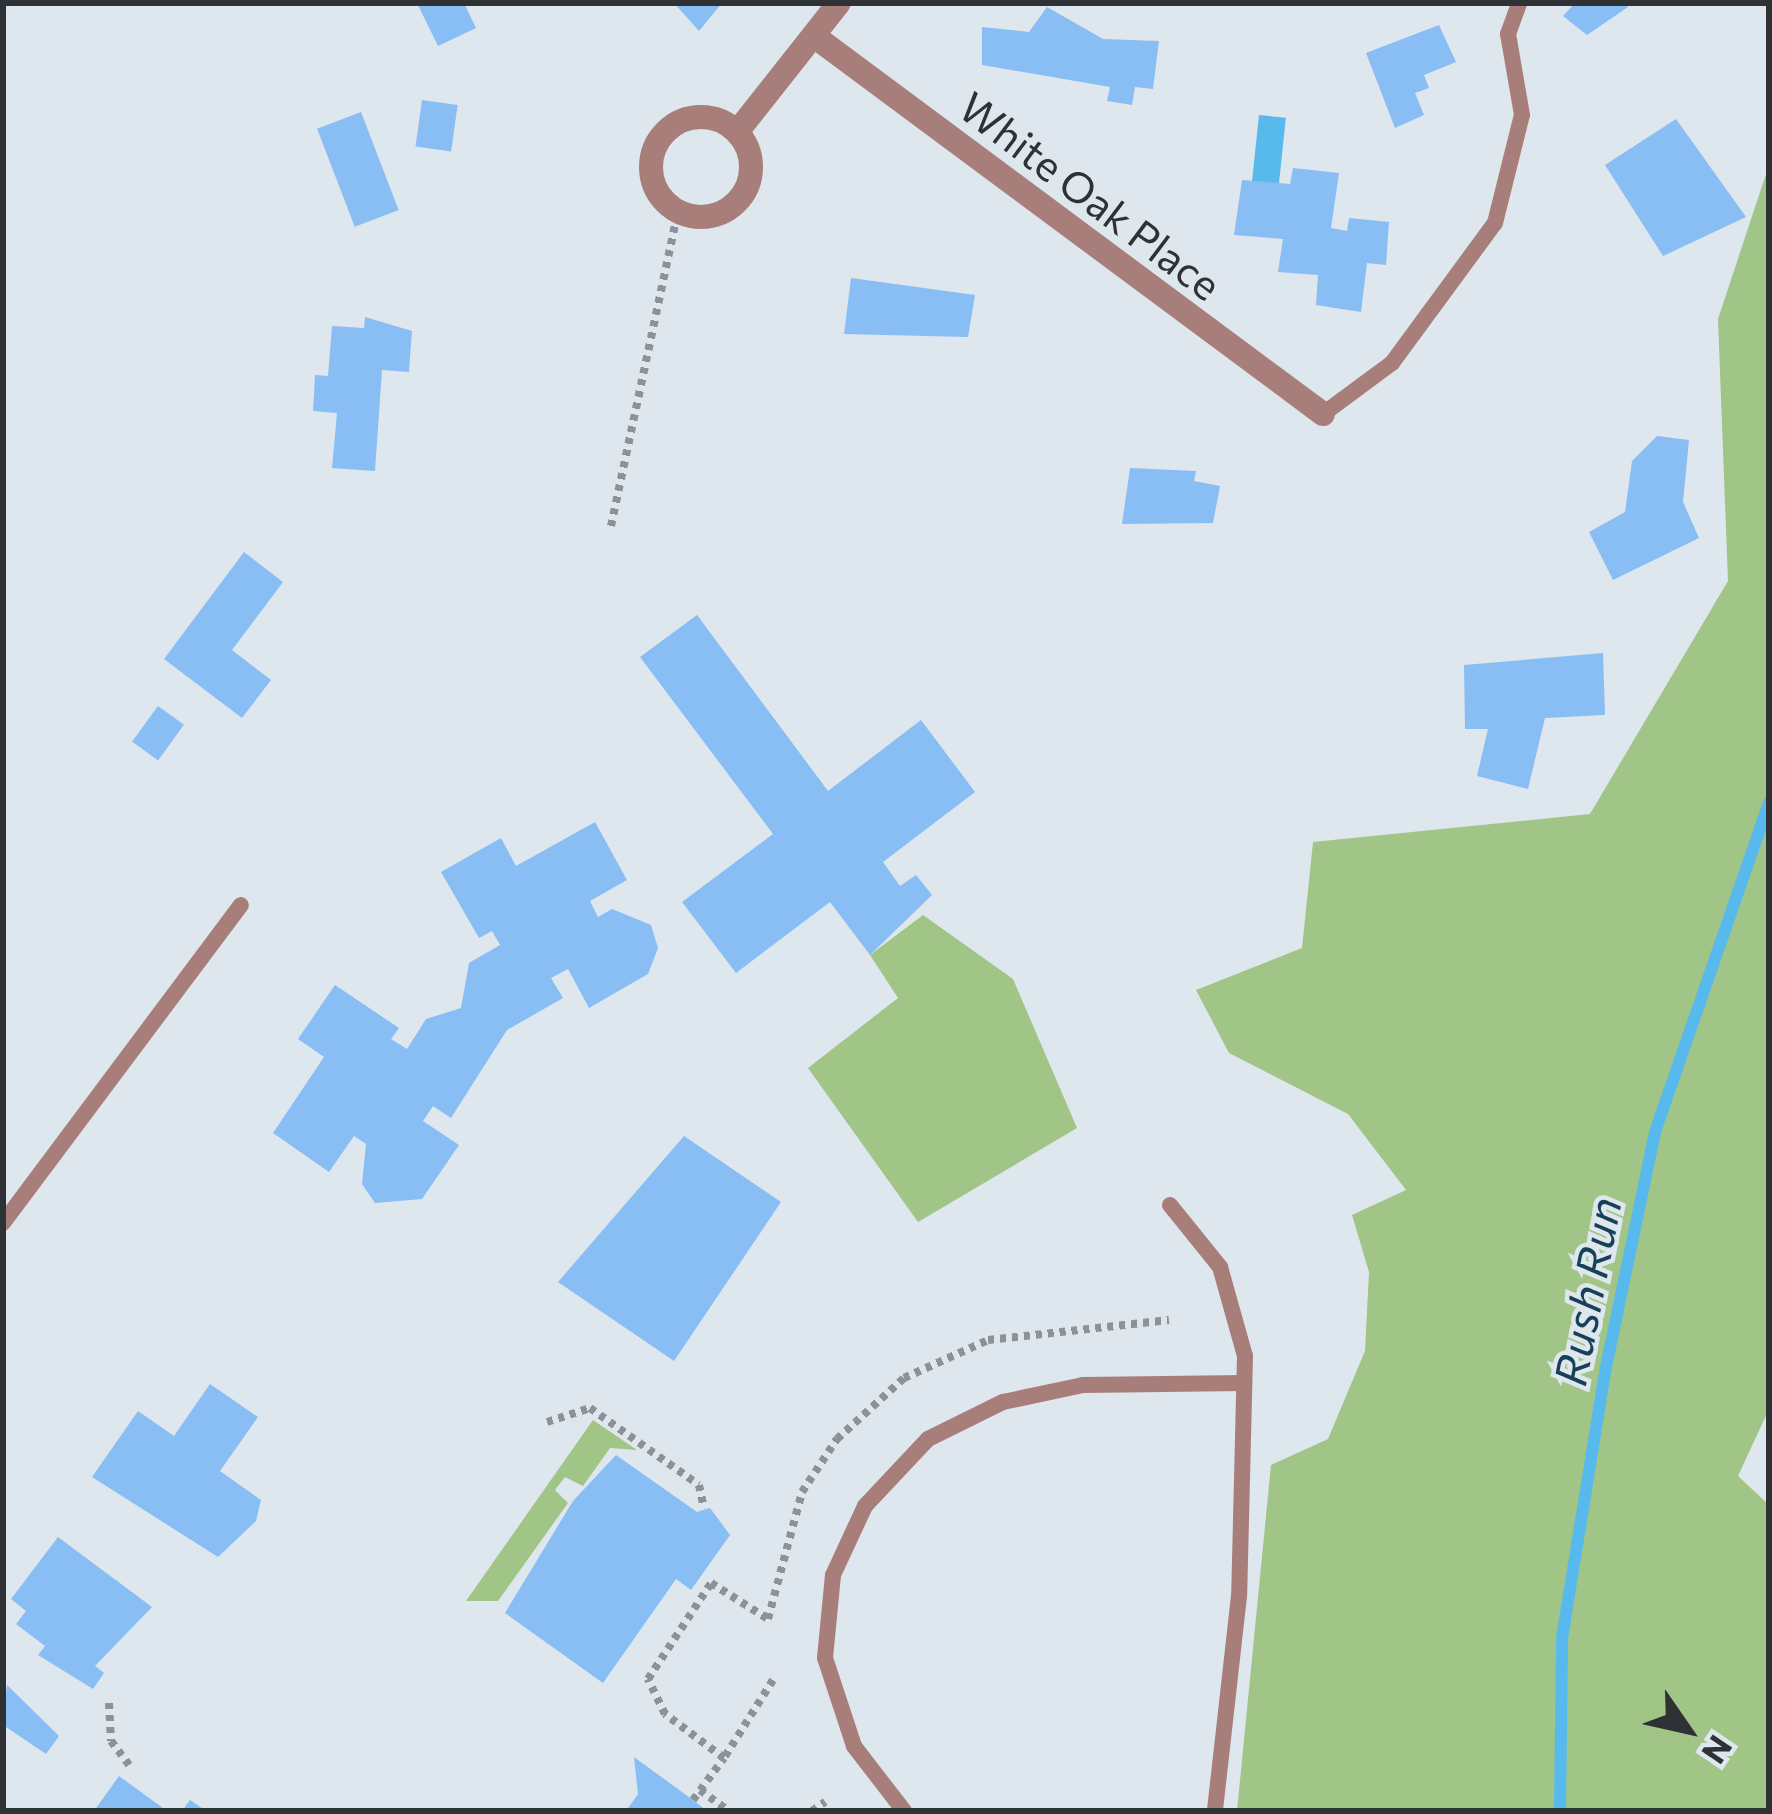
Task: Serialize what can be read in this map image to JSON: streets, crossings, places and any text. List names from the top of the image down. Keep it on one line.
{"streets":{"street":["White Oak Place"]},"water":["Rush Run"],"north":"bottom right"}
